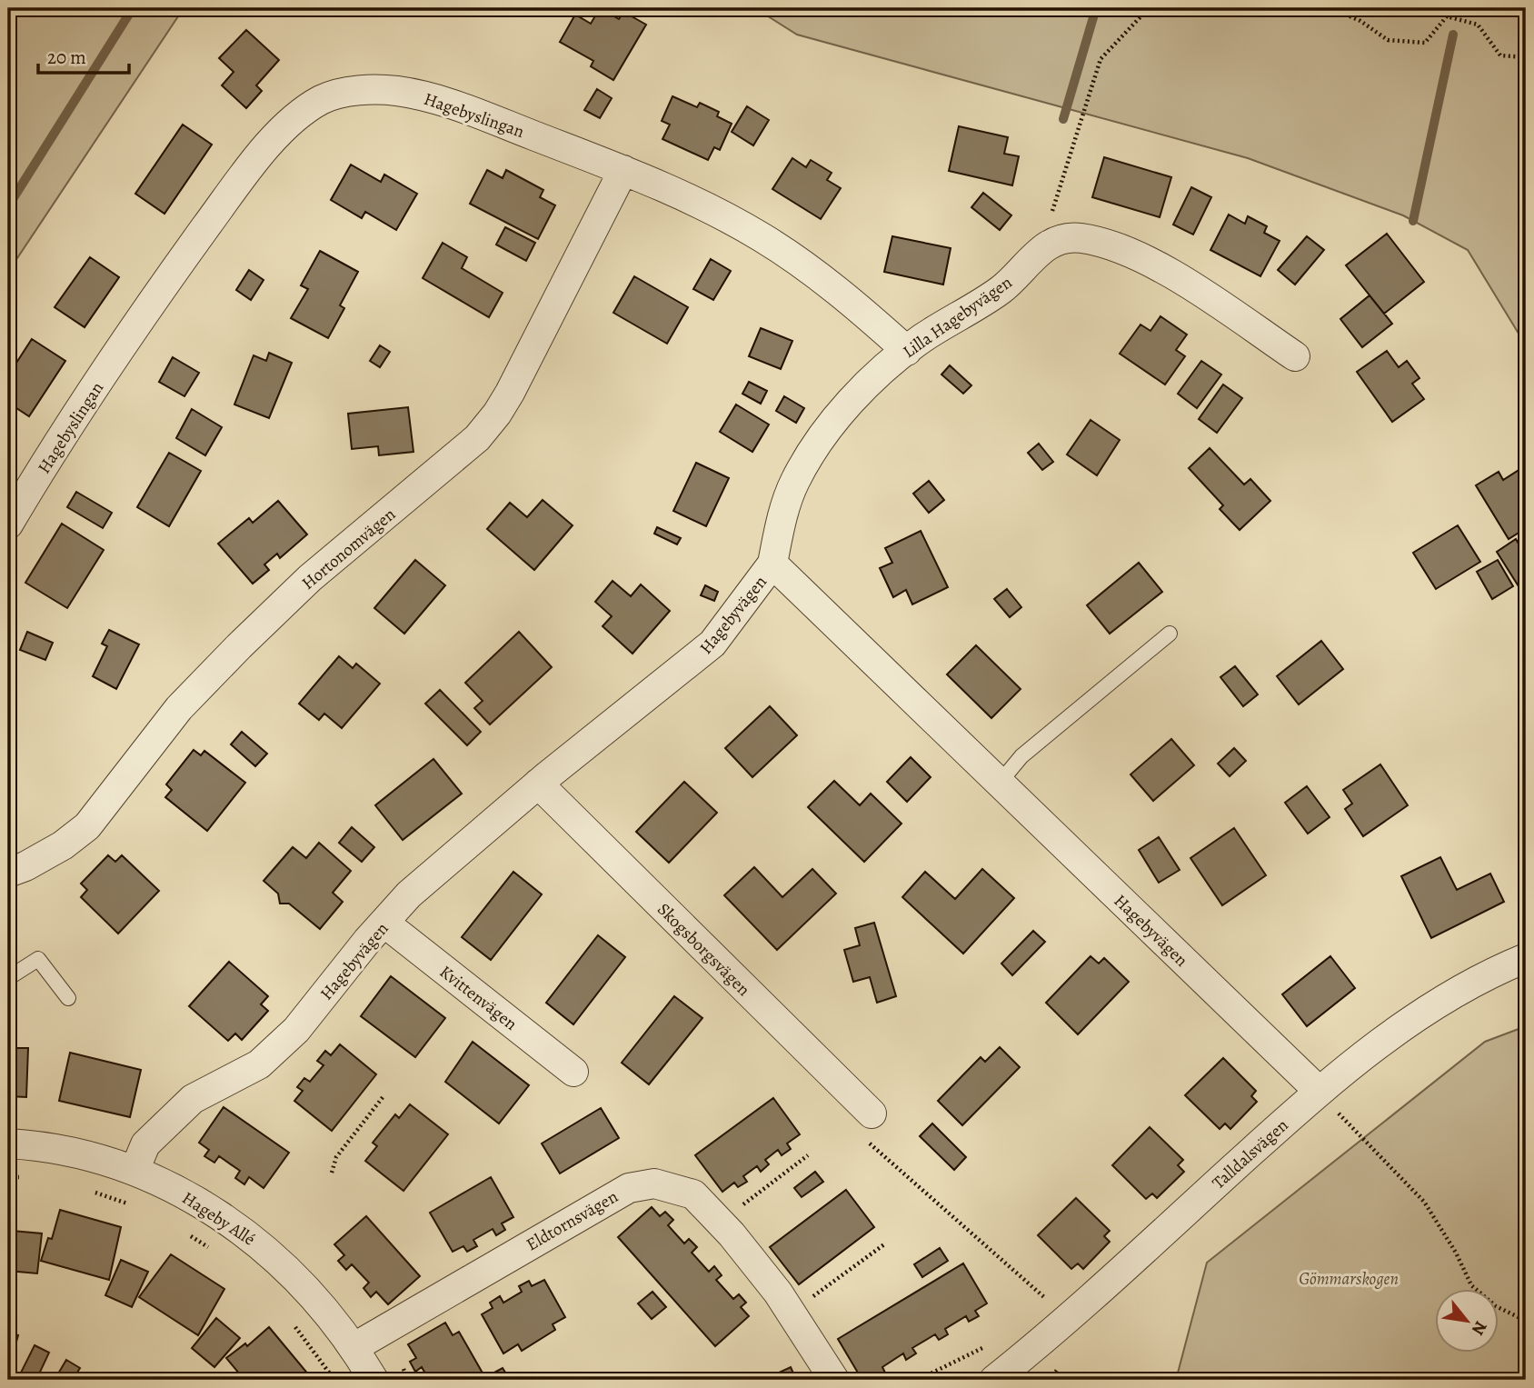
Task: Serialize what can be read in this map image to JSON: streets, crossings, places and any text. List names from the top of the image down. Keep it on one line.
{"streets":{"street":["Hagebyslingan","Lilla Hagebyvägen","Hortonomvägen","Hagebyvägen","Skogsborgsvägen","Kvittenvägen","Talldalsvägen","Hageby Allé","Eldtornsvägen"]},"crossings":[["Hagebyslingan","Lilla Hagebyvägen"],["Hagebyslingan","Hortonomvägen"],["Lilla Hagebyvägen","Hagebyvägen"],["Hagebyvägen","Skogsborgsvägen"],["Hagebyvägen","Kvittenvägen"],["Hagebyvägen","Talldalsvägen"],["Hagebyvägen","Hageby Allé"],["Hageby Allé","Eldtornsvägen"]],"parks":["Gömmarskogen"],"scale_bar":"20 m","north":"bottom right"}
